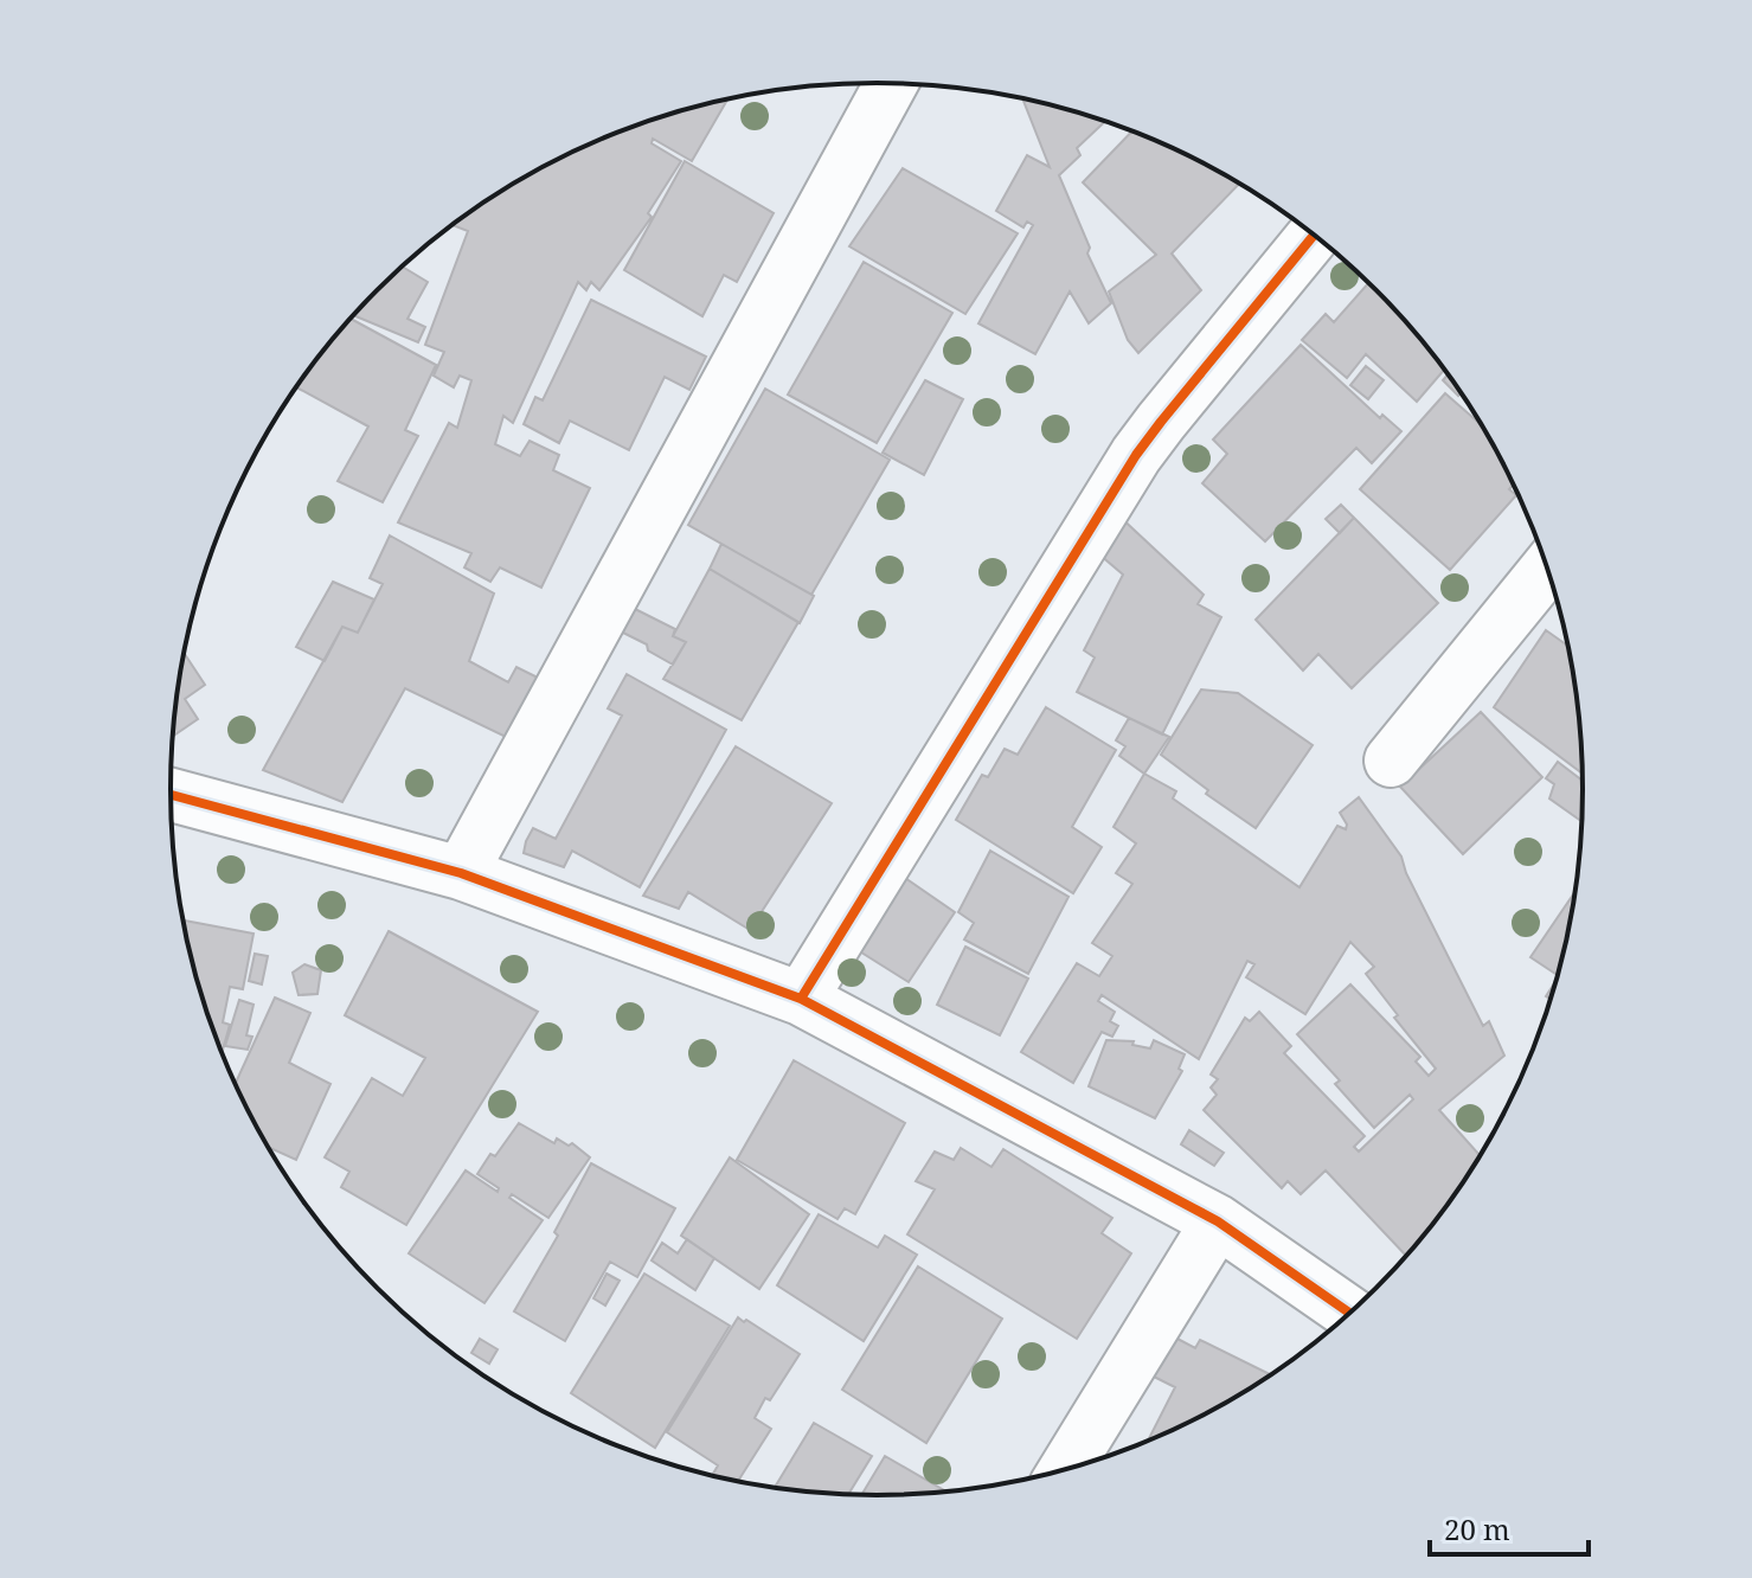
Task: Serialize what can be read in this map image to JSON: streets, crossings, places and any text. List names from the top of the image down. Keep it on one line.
{"scale_bar":"20 m"}
